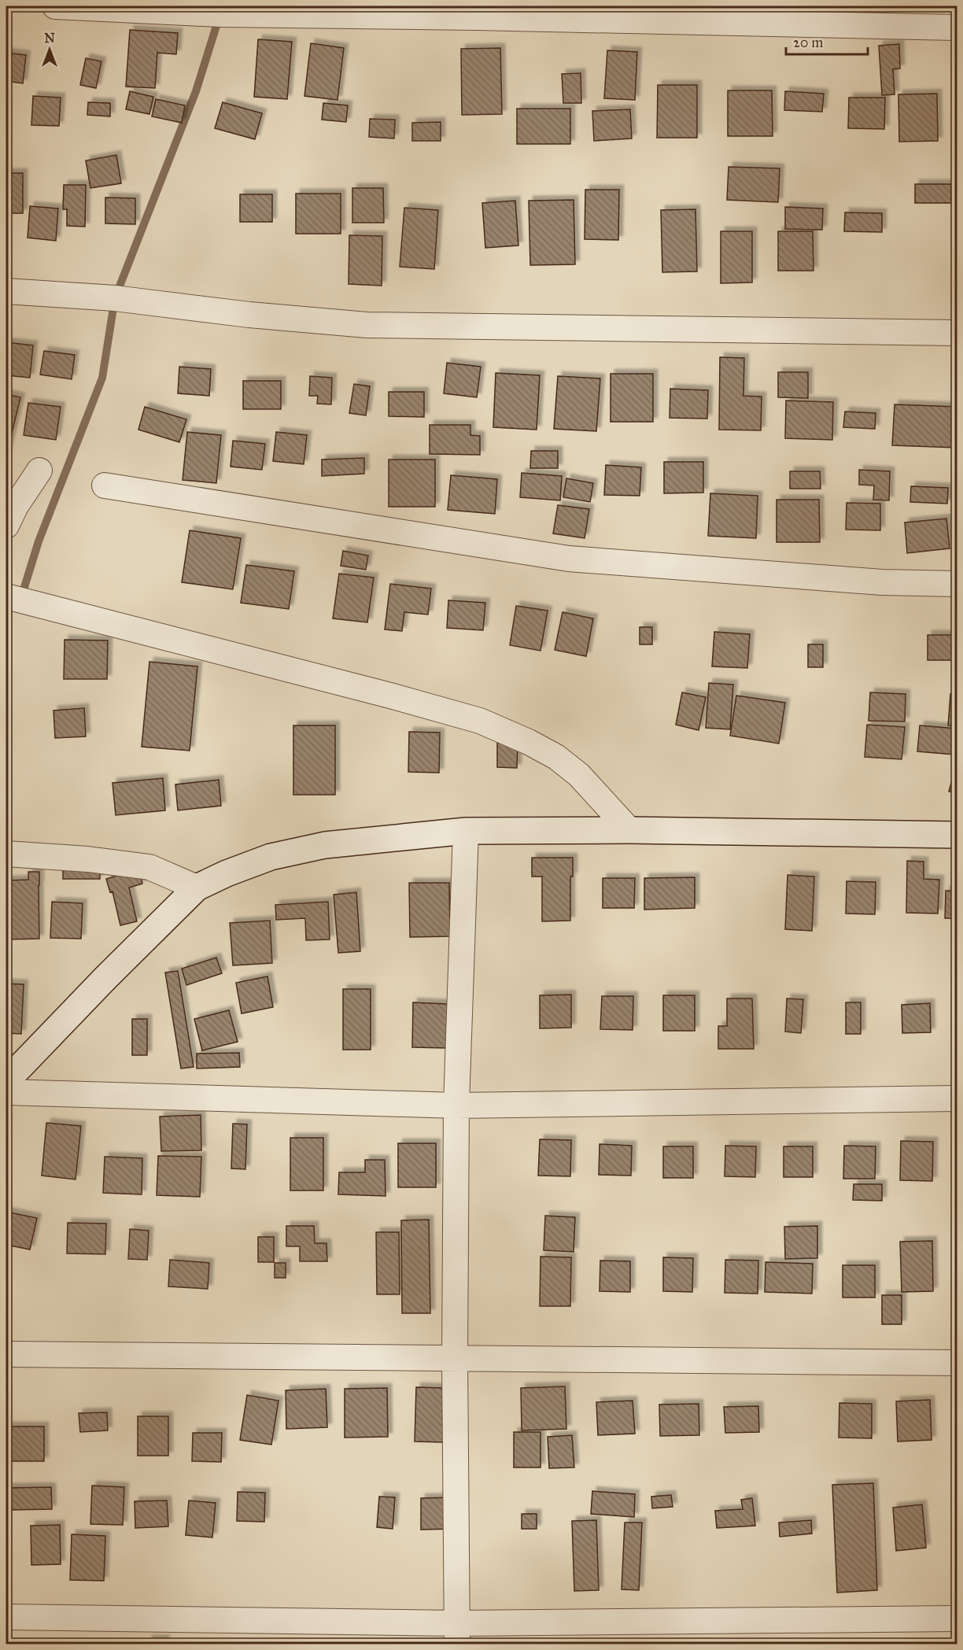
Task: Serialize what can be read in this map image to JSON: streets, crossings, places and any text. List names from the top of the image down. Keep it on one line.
{"scale_bar":"20 m","north":"top"}
